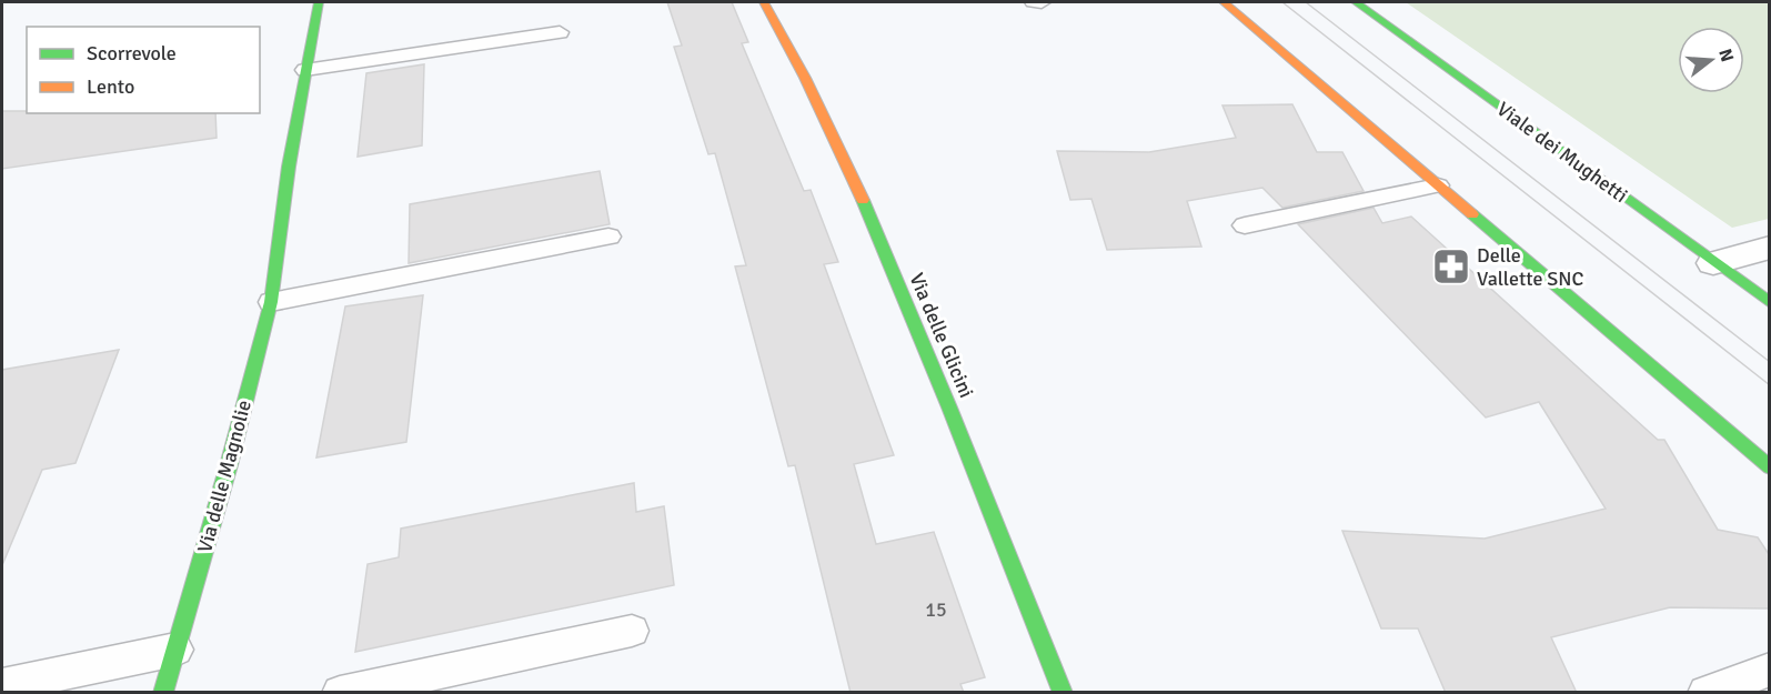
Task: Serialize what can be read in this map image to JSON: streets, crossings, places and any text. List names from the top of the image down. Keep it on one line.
{"streets":{"street":["Viale dei Mughetti","Via delle Glicini","Via delle Magnolie"]},"places":{"pharmacy":["Delle Vallette SNC"]},"house_numbers":["15"],"legend":["Scorrevole","Lento"],"north":"right"}
